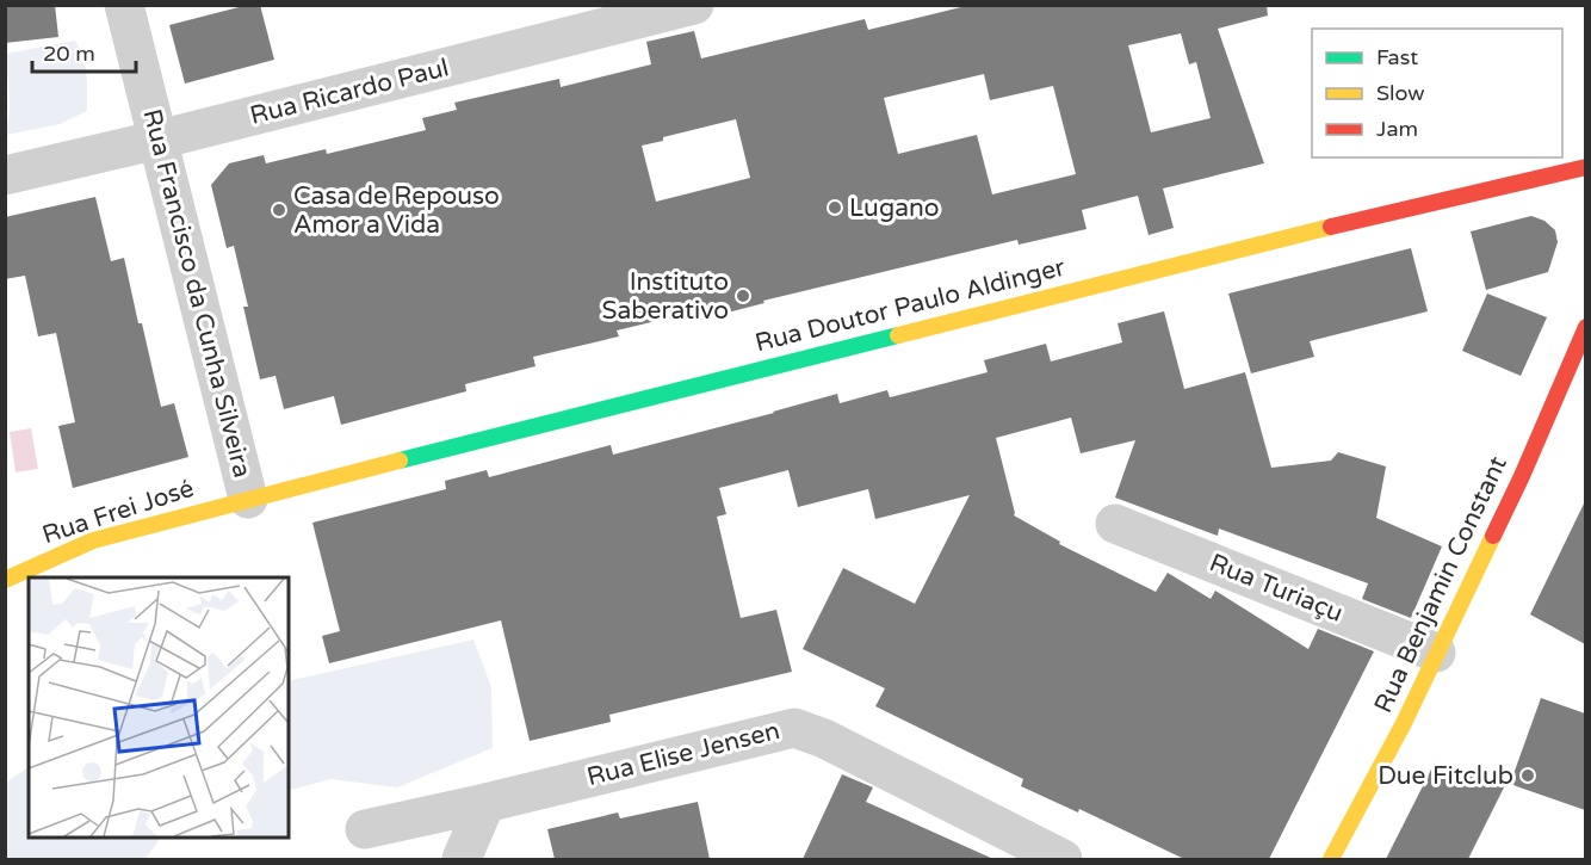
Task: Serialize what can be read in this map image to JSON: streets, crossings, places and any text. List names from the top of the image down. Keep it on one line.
{"streets":{"street":["Rua Ricardo Paul","Rua Francisco da Cunha Silveira","Rua Doutor Paulo Aldinger","Rua Frei José","Rua Benjamin Constant","Rua Turiaçu","Rua Elise Jensen"]},"crossings":[["Rua Ricardo Paul","Rua Francisco da Cunha Silveira"],["Rua Francisco da Cunha Silveira","Rua Doutor Paulo Aldinger"],["Rua Francisco da Cunha Silveira","Rua Frei José"],["Rua Doutor Paulo Aldinger","Rua Frei José"],["Rua Benjamin Constant","Rua Turiaçu"]],"places":["Lugano","Casa de Repouso Amor a Vida","Instituto Saberativo","Due Fitclub"],"legend":["Fast","Slow","Jam"],"scale_bar":"20 m"}
